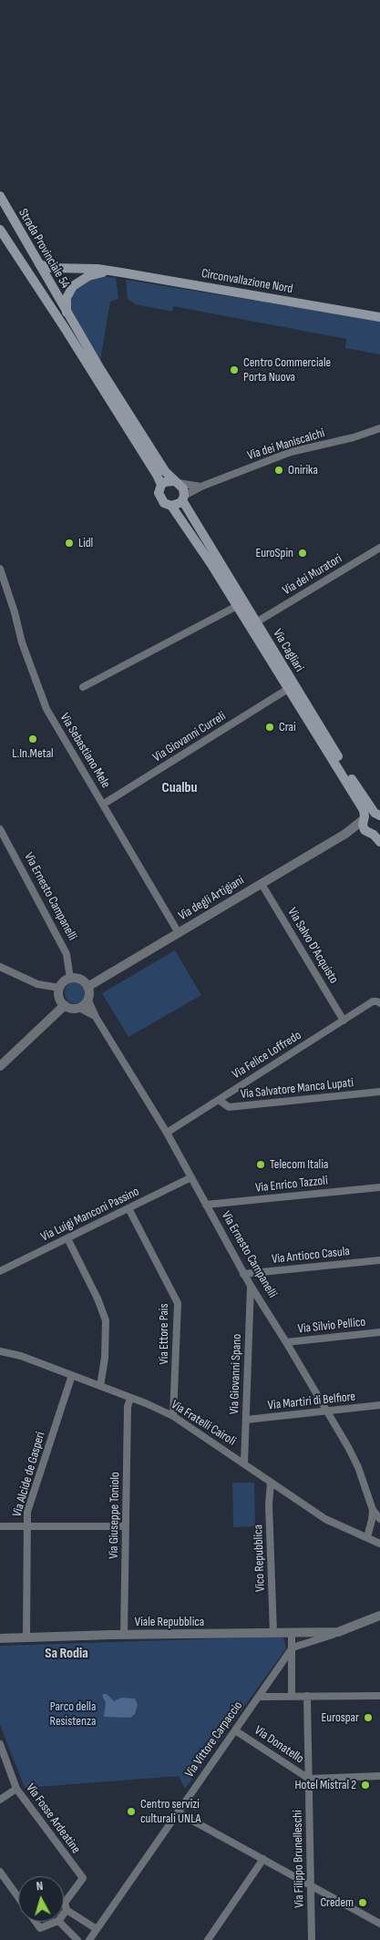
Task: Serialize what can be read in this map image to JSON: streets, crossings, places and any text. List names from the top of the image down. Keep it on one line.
{"streets":{"main road":["Strada Provinciale 54","Circonvallazione Nord","Via Cagliari"],"street":["Via dei Maniscalchi","Via dei Muratori","Via Giovanni Curreli","Via Sebastiano Mele","Via Ernesto Campanelli","Via degli Artigiani","Via Salvo D'Acquisto","Via Felice Loffredo","Via Salvatore Manca Lupati","Via Enrico Tazzoli","Via Luigi Manconi Passino","Via Antioco Casula","Via Silvio Pellico","Via Ettore Pais","Via Giovanni Spano","Via Martiri di Belfiore","Via Fratelli Cairoli","Via Alcide de Gasperi","Via Giuseppe Toniolo","Vico Repubblica","Viale Repubblica","Via Vittore Carpaccio","Via Donatello","Via Fosse Ardeatine","Via Filippo Brunelleschi"]},"crossings":[["Strada Provinciale 54","Circonvallazione Nord"],["Strada Provinciale 54","Via Cagliari"],["Via dei Maniscalchi","Via Cagliari"],["Via dei Muratori","Via Cagliari"],["Via Cagliari","Via Giovanni Curreli"],["Via Cagliari","Via degli Artigiani"],["Via Giovanni Curreli","Via Sebastiano Mele"],["Via Sebastiano Mele","Via degli Artigiani"],["Via Ernesto Campanelli","Via degli Artigiani"],["Via Ernesto Campanelli","Via Felice Loffredo"],["Via Ernesto Campanelli","Via Enrico Tazzoli"],["Via Ernesto Campanelli","Via Luigi Manconi Passino"],["Via Ernesto Campanelli","Via Antioco Casula"],["Via Ernesto Campanelli","Via Silvio Pellico"],["Via Ernesto Campanelli","Via Giovanni Spano"],["Via Ernesto Campanelli","Via Martiri di Belfiore"],["Via Ernesto Campanelli","Via Fratelli Cairoli"],["Via degli Artigiani","Via Salvo D'Acquisto"],["Via Salvo D'Acquisto","Via Felice Loffredo"],["Via Felice Loffredo","Via Salvatore Manca Lupati"],["Via Luigi Manconi Passino","Via Ettore Pais"],["Via Ettore Pais","Via Fratelli Cairoli"],["Via Giovanni Spano","Via Martiri di Belfiore"],["Via Giovanni Spano","Via Fratelli Cairoli"],["Via Fratelli Cairoli","Via Alcide de Gasperi"],["Via Fratelli Cairoli","Via Giuseppe Toniolo"],["Via Fratelli Cairoli","Vico Repubblica"],["Via Alcide de Gasperi","Viale Repubblica"],["Via Giuseppe Toniolo","Viale Repubblica"],["Vico Repubblica","Viale Repubblica"],["Viale Repubblica","Via Vittore Carpaccio"],["Via Vittore Carpaccio","Via Donatello"],["Via Donatello","Via Filippo Brunelleschi"]],"districts":["Cualbu","Sa Rodia"],"parks":["Parco della Resistenza"],"places":["Centro Commerciale Porta Nuova","Onirika","Lidl","EuroSpin","Crai","L.In.Metal","Telecom Italia","Eurospar","Hotel Mistral 2","Centro servizi culturali UNLA","Credem"],"north":"top"}
